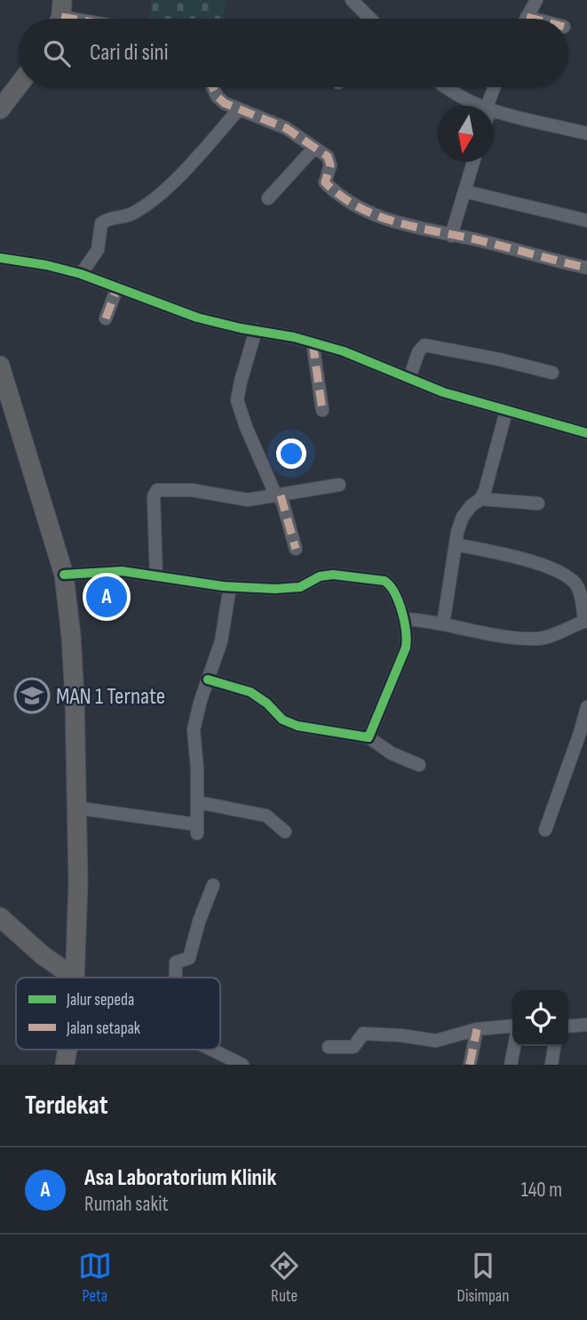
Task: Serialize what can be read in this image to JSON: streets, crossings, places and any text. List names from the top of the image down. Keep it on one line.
{"places":{"school or university":["MAN 1 Ternate"]},"legend":["Jalur sepeda","Jalan setapak"],"north":"bottom","page":{"search":"Cari di sini","pins":"A","heading":"Terdekat","list":[{"mark":"A","name":"Asa Laboratorium Klinik","note":"Rumah sakit","value":"140 m"}],"nav":["Peta","Rute","Disimpan"]}}
